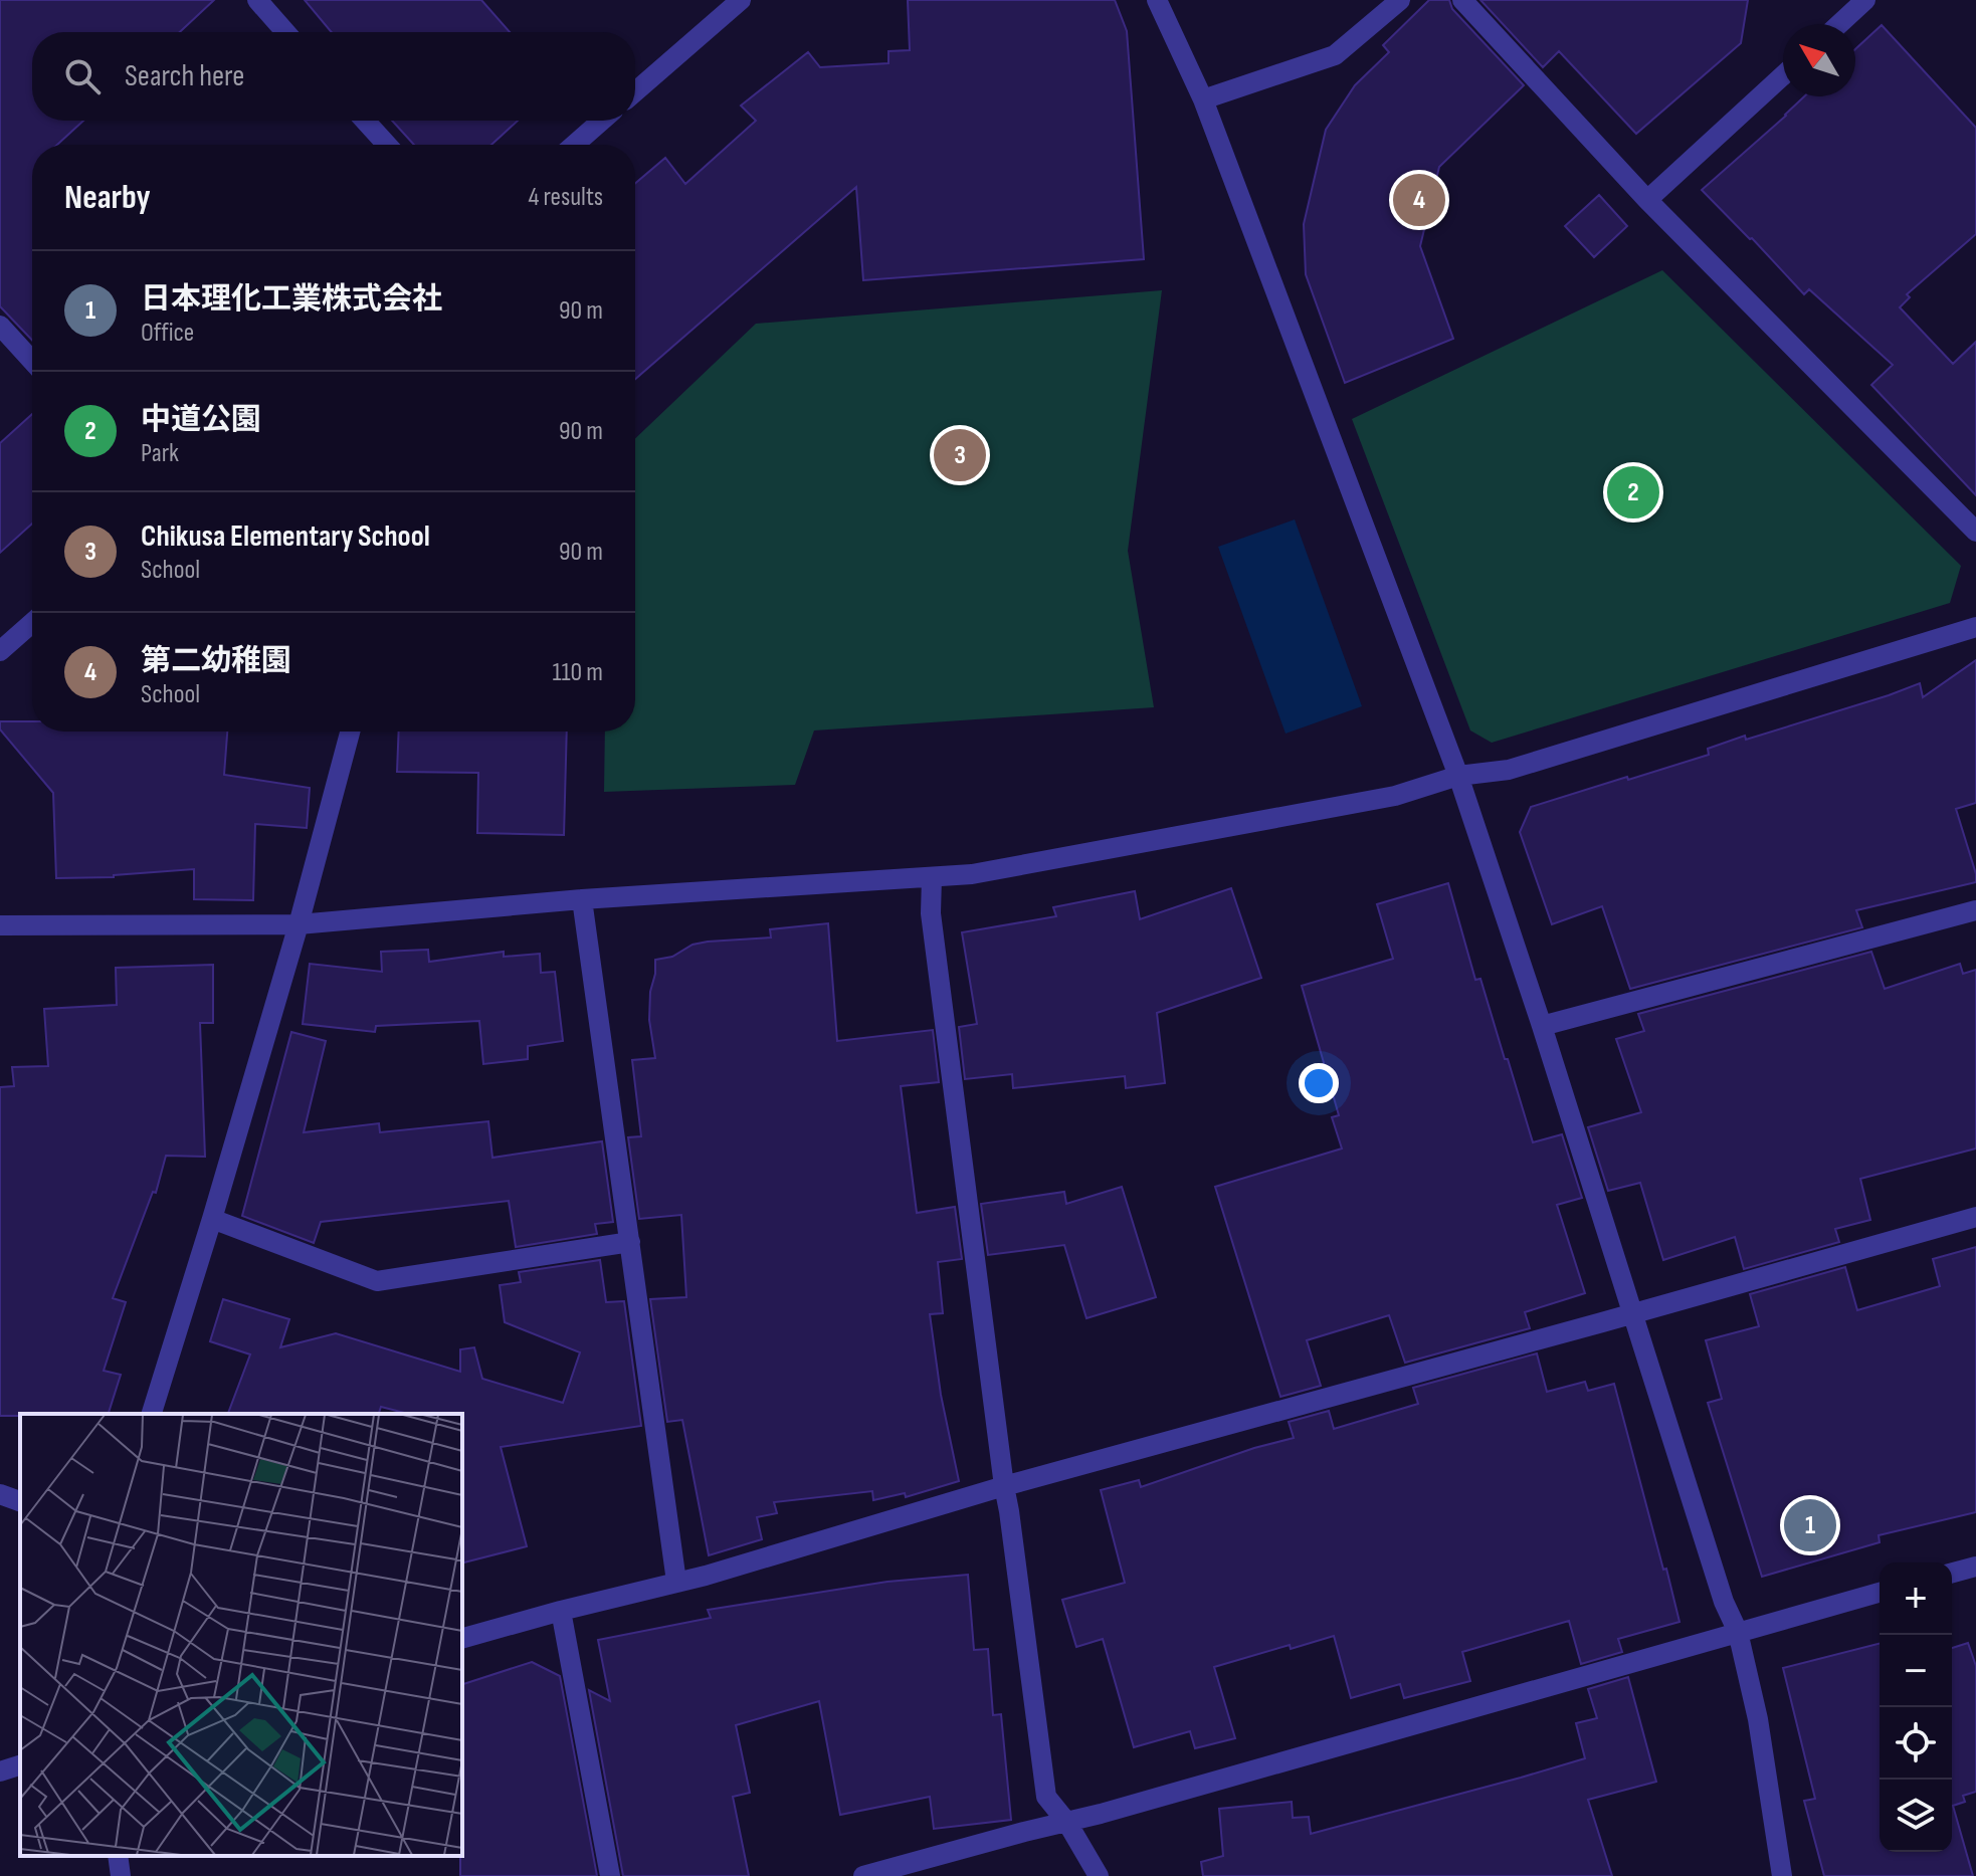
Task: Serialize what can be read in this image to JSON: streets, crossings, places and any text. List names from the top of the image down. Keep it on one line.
{"north":"top left","page":{"search":"Search here","heading":["Nearby","4 results"],"pins":["4","3","2","1"],"list":[{"mark":"1","name":"日本理化工業株式会社","note":"Office","value":"90 m"},{"mark":"2","name":"中道公園","note":"Park","value":"90 m"},{"mark":"3","name":"Chikusa Elementary School","note":"School","value":"90 m"},{"mark":"4","name":"第二幼稚園","note":"School","value":"110 m"}],"map_buttons":["+","−"]}}
